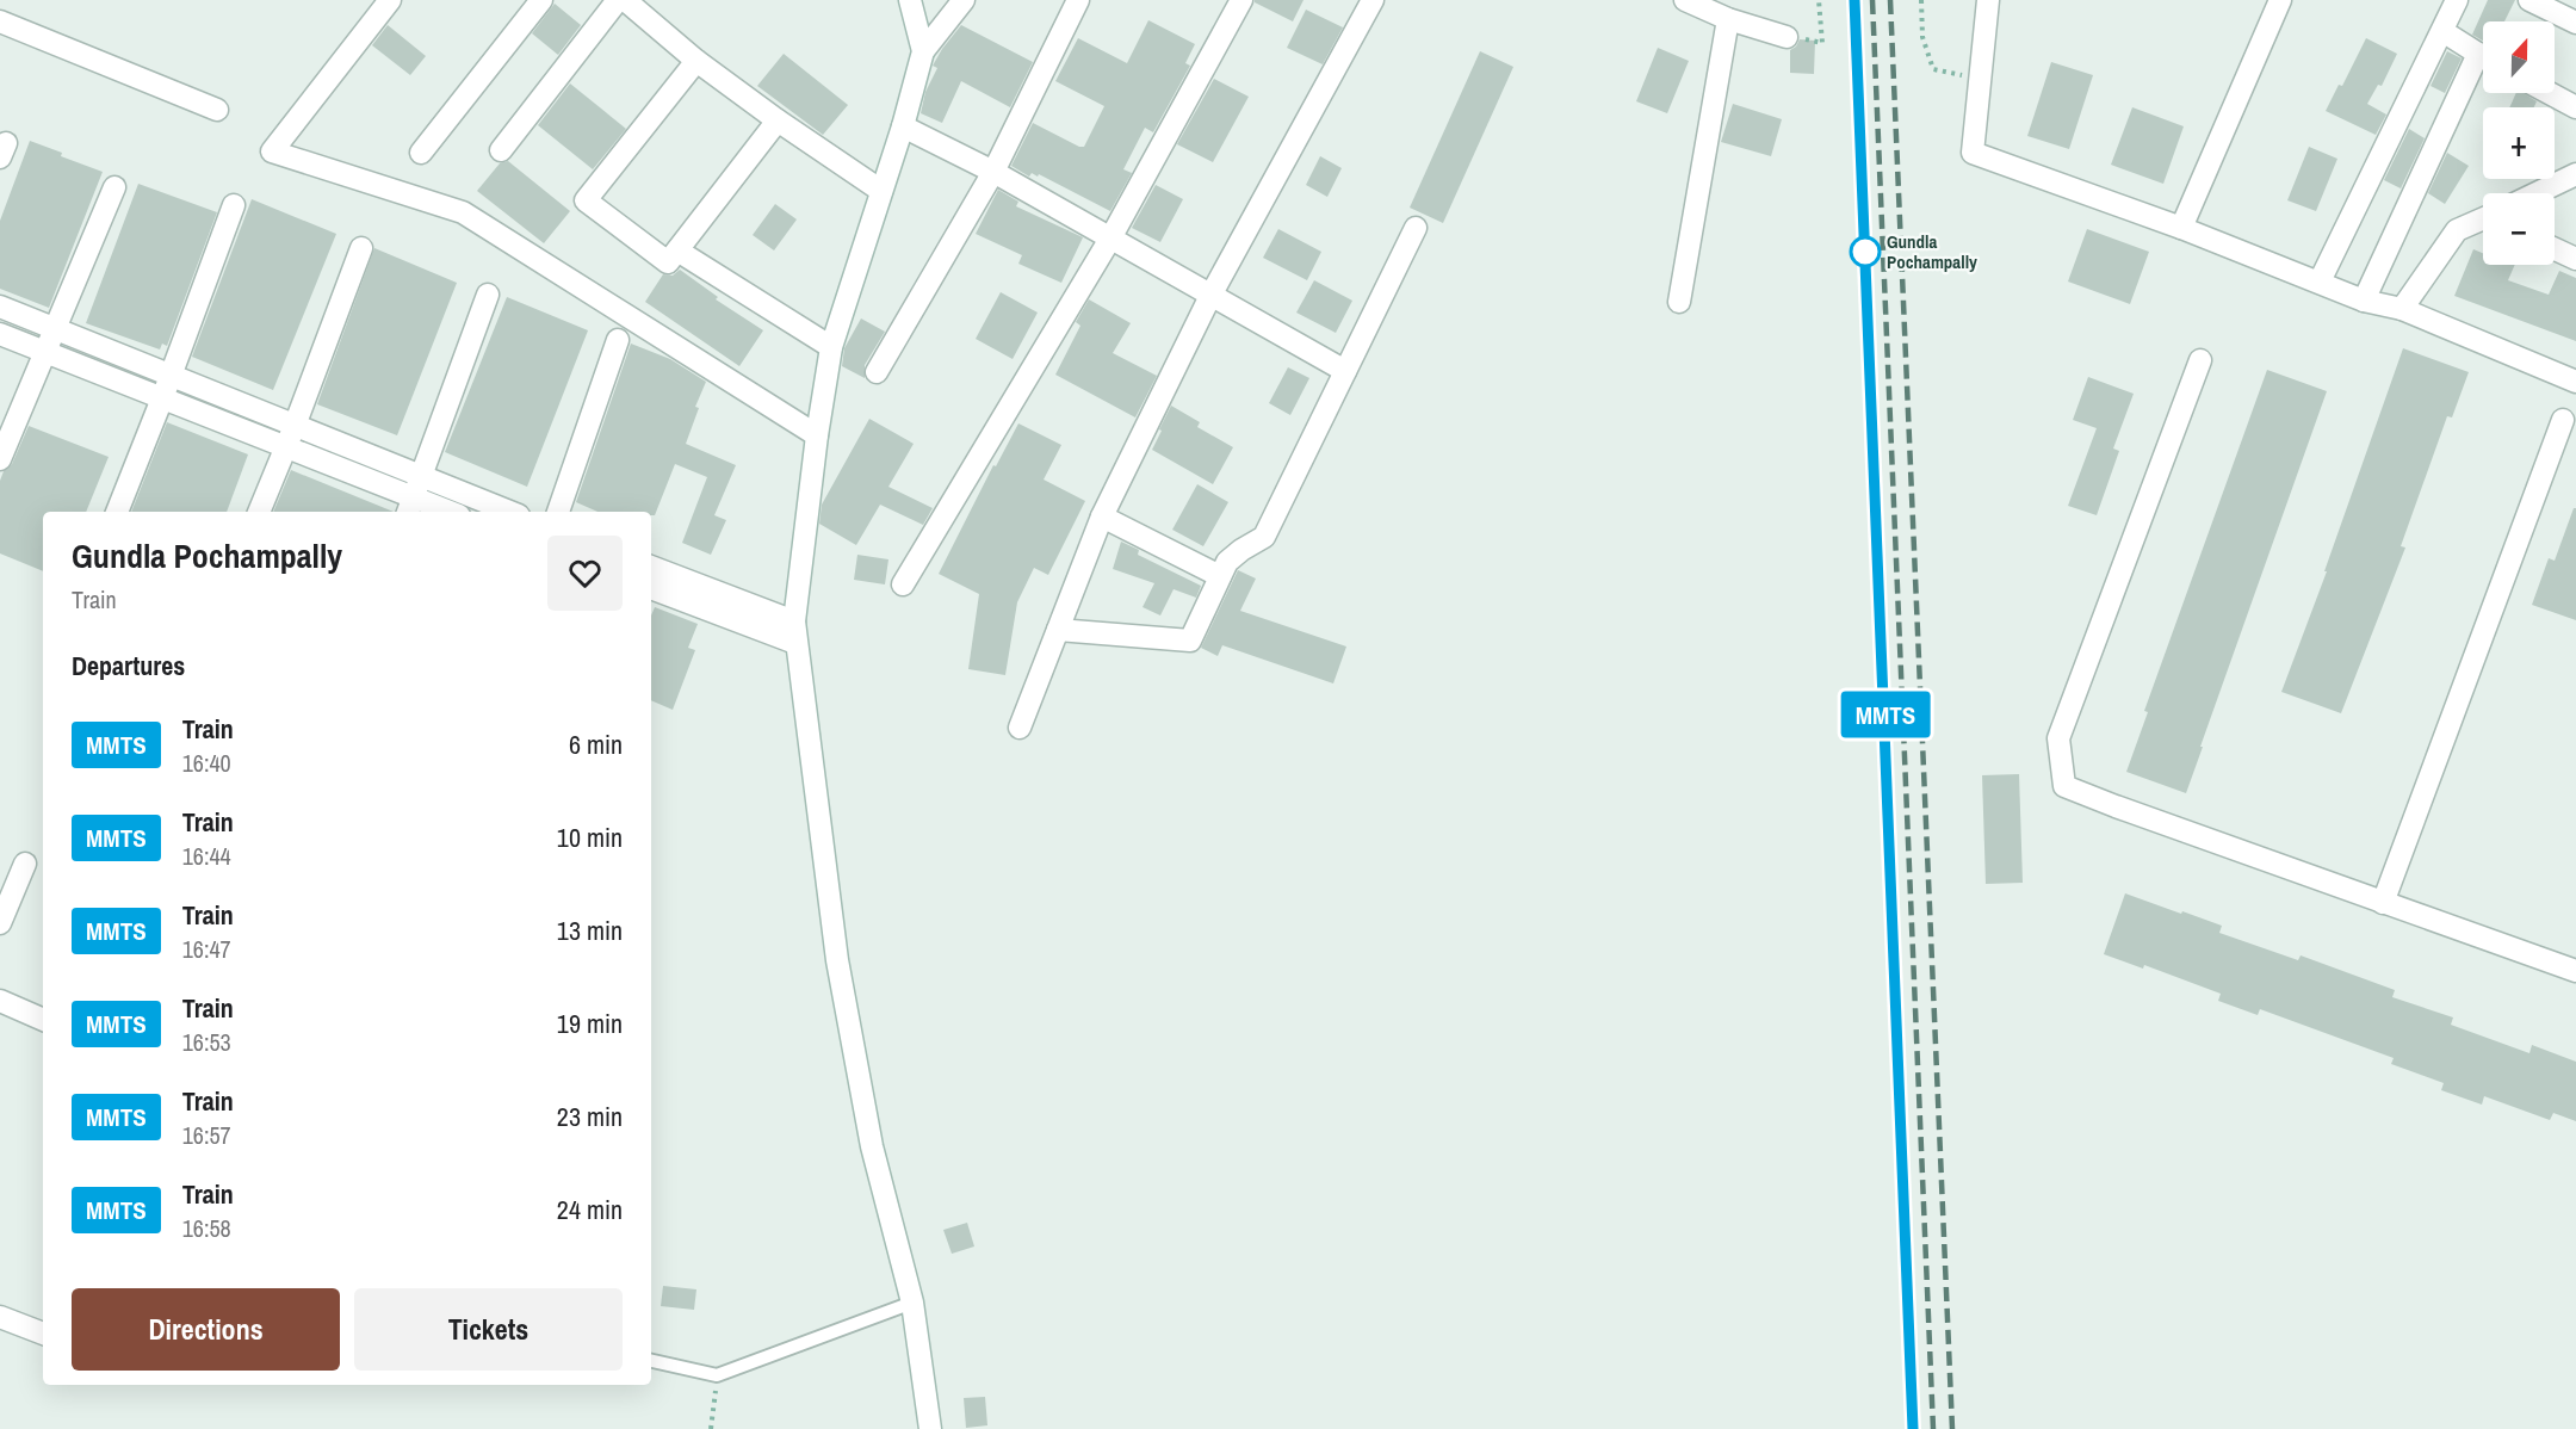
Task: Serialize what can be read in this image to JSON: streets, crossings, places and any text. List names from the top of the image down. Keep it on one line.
{"places":["Gundla Pochampally"],"north":"top","page":{"on_map":"MMTS","map_buttons":["+","−"],"heading":[["Gundla Pochampally","Train"],"Departures"],"list":[{"mark":"MMTS","name":"Train","note":"16:40","value":"6 min"},{"mark":"MMTS","name":"Train","note":"16:44","value":"10 min"},{"mark":"MMTS","name":"Train","note":"16:47","value":"13 min"},{"mark":"MMTS","name":"Train","note":"16:53","value":"19 min"},{"mark":"MMTS","name":"Train","note":"16:57","value":"23 min"},{"mark":"MMTS","name":"Train","note":"16:58","value":"24 min"}],"buttons":["Directions","Tickets"]}}
